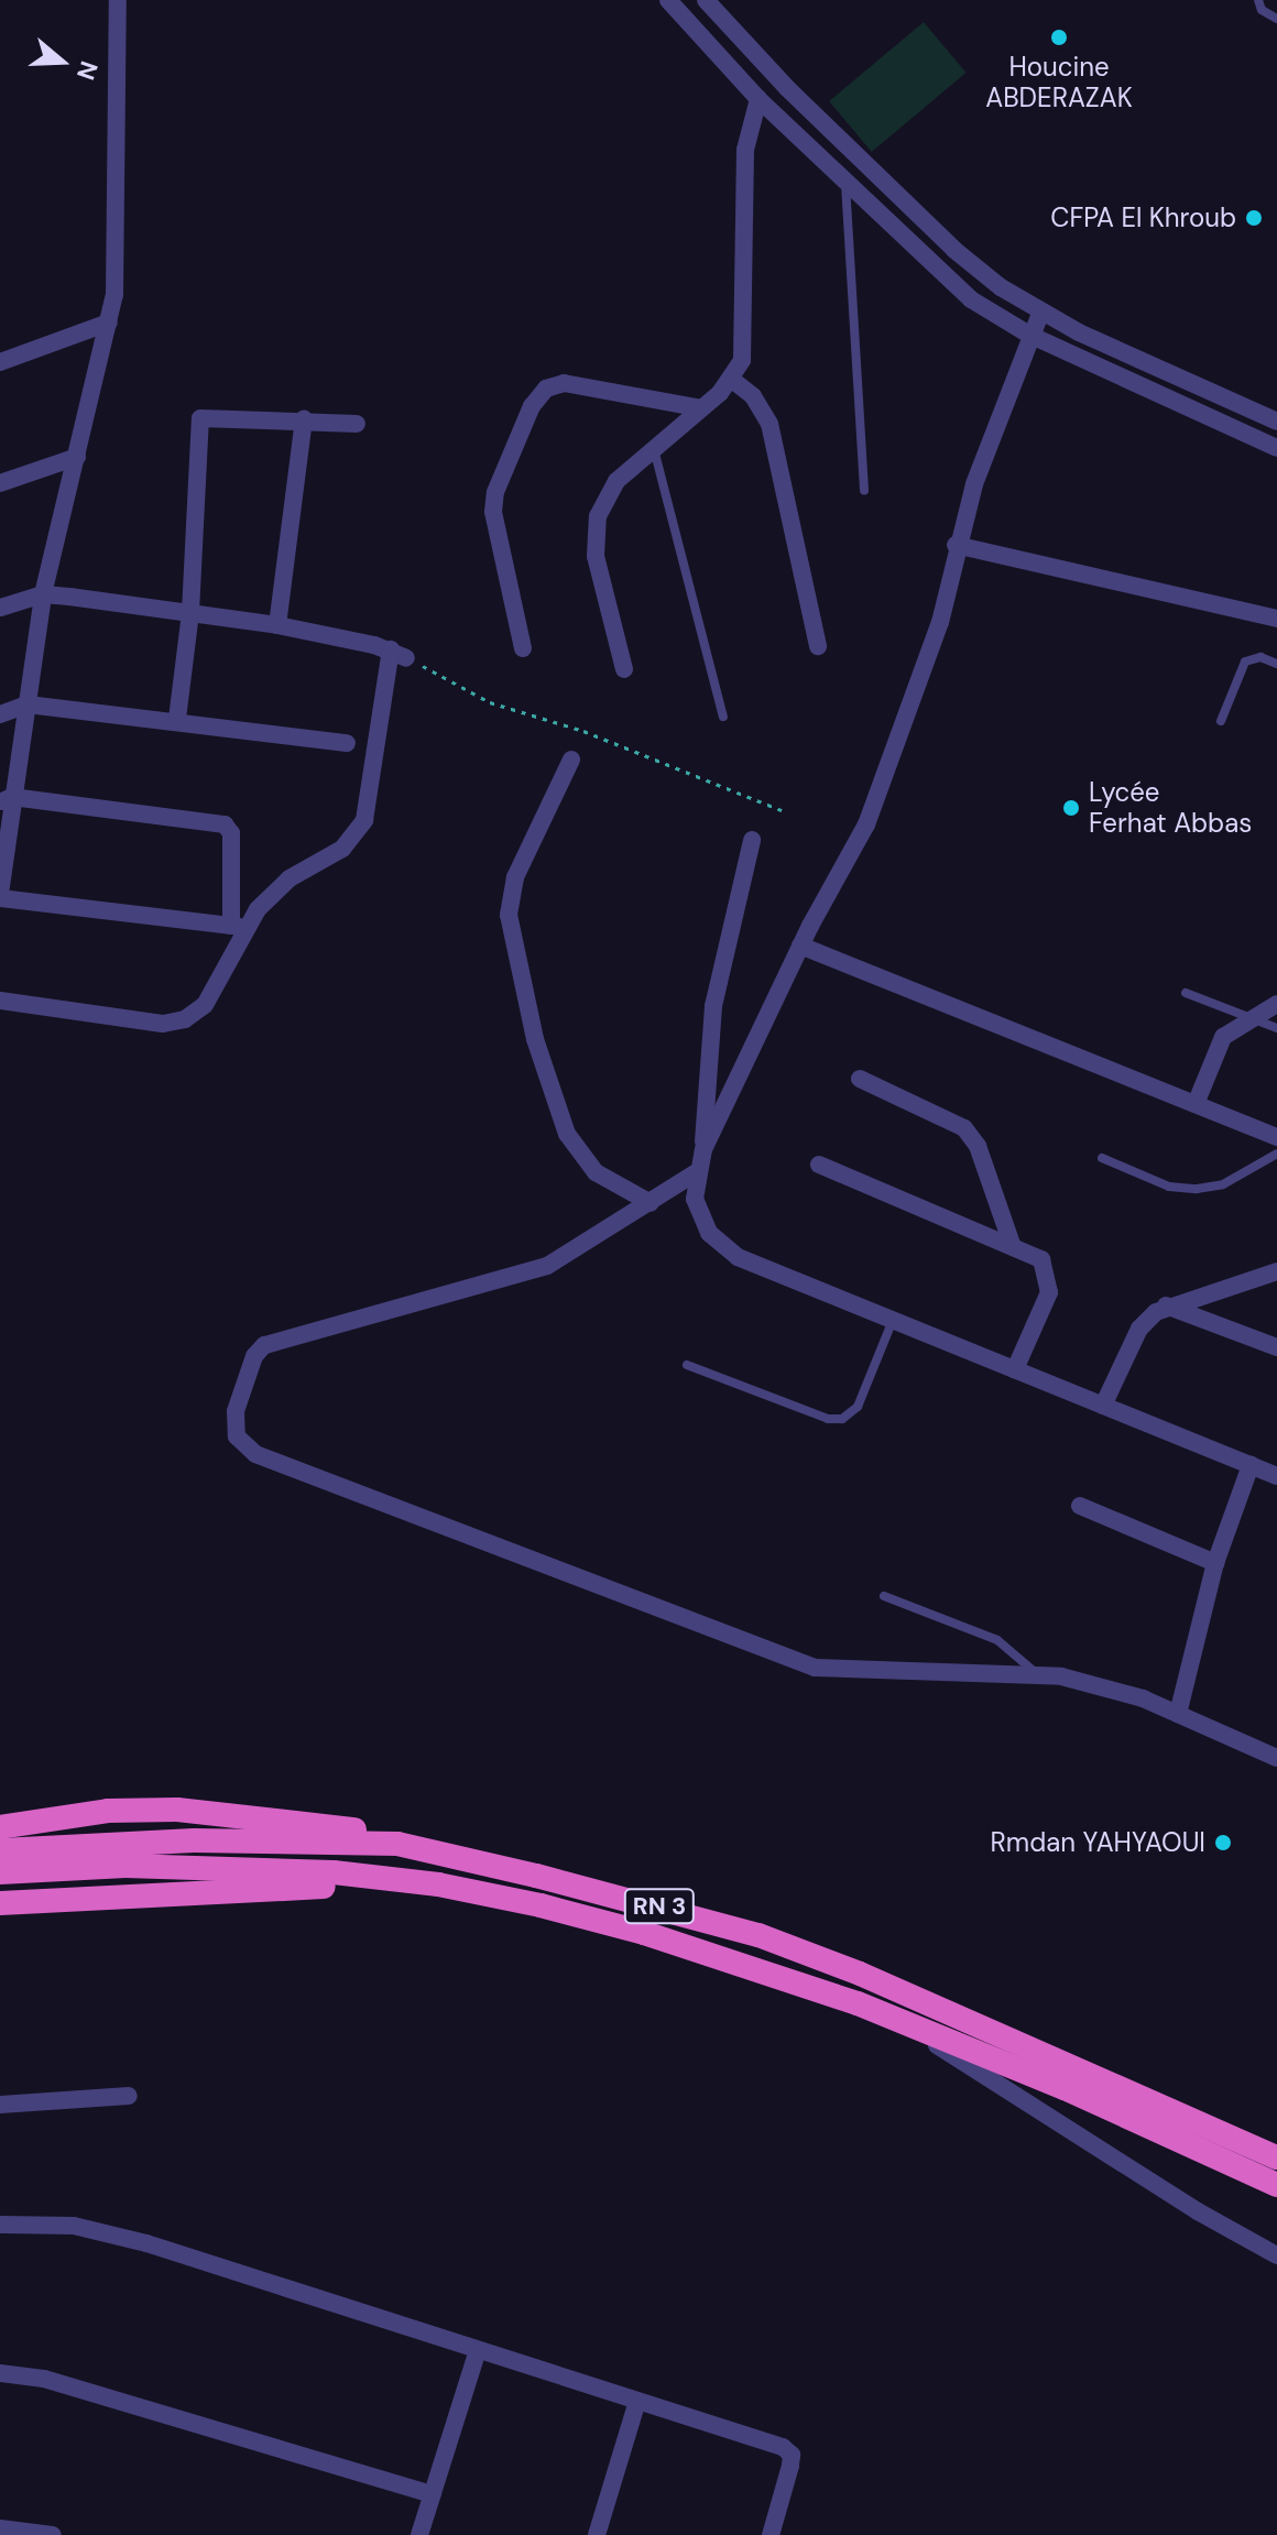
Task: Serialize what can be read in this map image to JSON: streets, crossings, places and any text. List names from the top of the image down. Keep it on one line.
{"streets":{"highway":["RN 3"]},"places":["Houcine ABDERAZAK","CFPA El Khroub","Lycée Ferhat Abbas","Rmdan YAHYAOUI"],"north":"right"}
